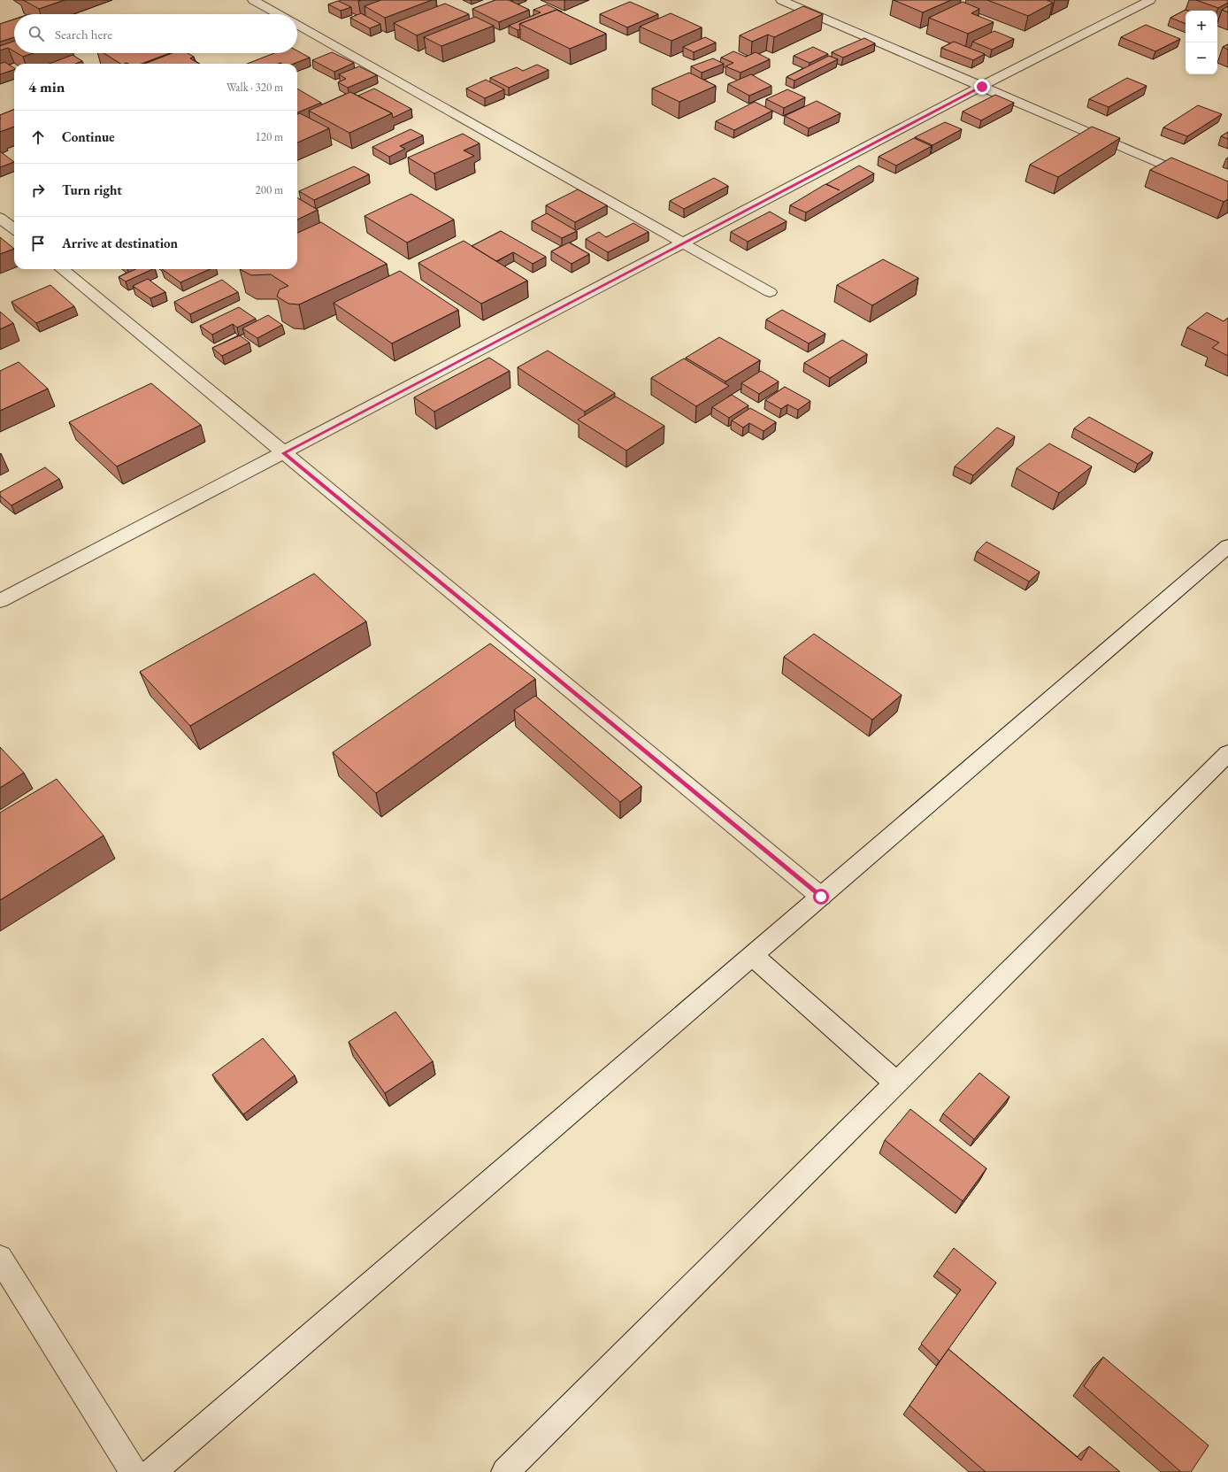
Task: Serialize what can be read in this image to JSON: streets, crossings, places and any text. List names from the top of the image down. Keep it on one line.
{"page":{"map_buttons":["+","−"],"search":"Search here","heading":["4 min","Walk · 320 m"],"list":[["Continue","120 m"],["Turn right","200 m"],"Arrive at destination"]}}
